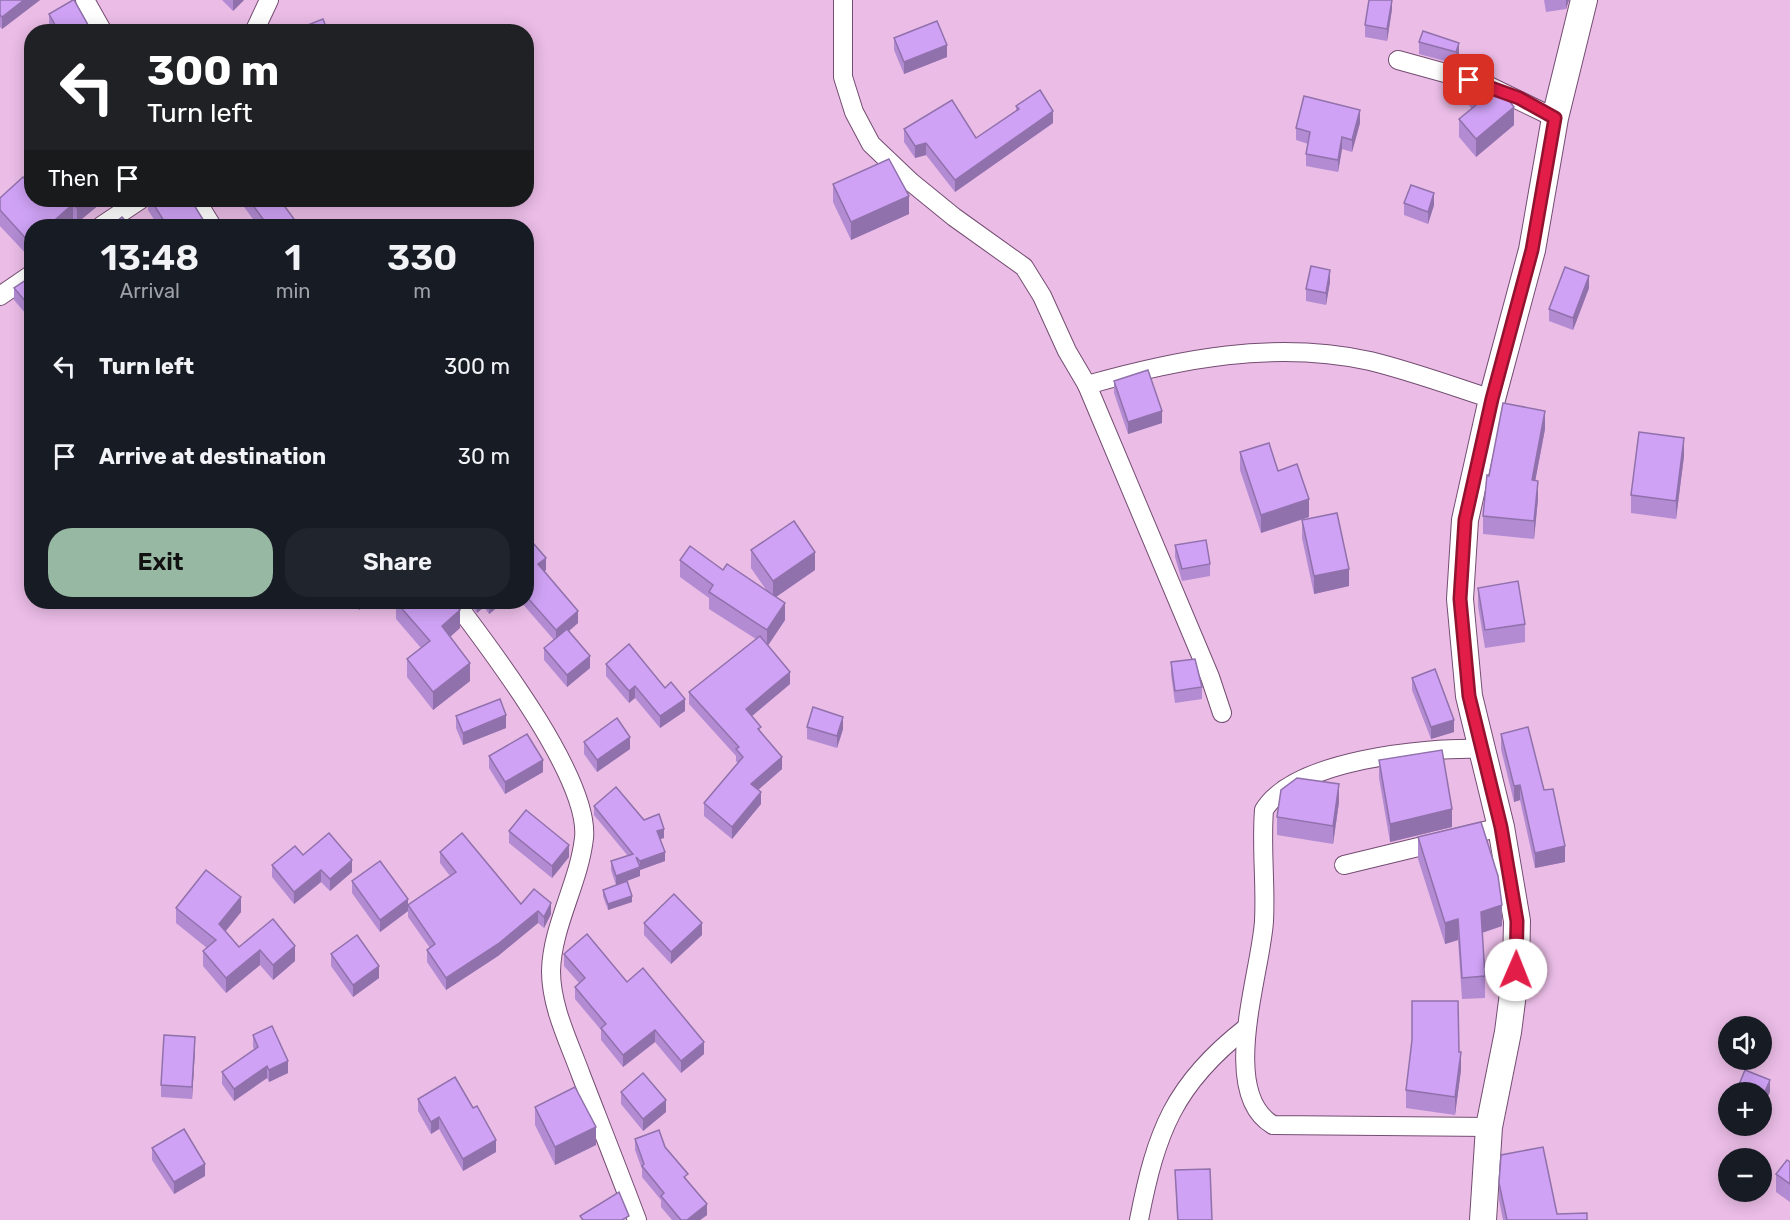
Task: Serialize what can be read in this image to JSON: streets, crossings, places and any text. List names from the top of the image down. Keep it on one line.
{"page":{"turn":["300 m","Turn left"],"then":"Then","eta":["13:48","Arrival","1","min","330","m"],"list":[{"name":"Turn left","value":"300 m"},{"name":"Arrive at destination","value":"30 m"}],"buttons":["Exit","Share"],"map_buttons":["+","−"]}}
